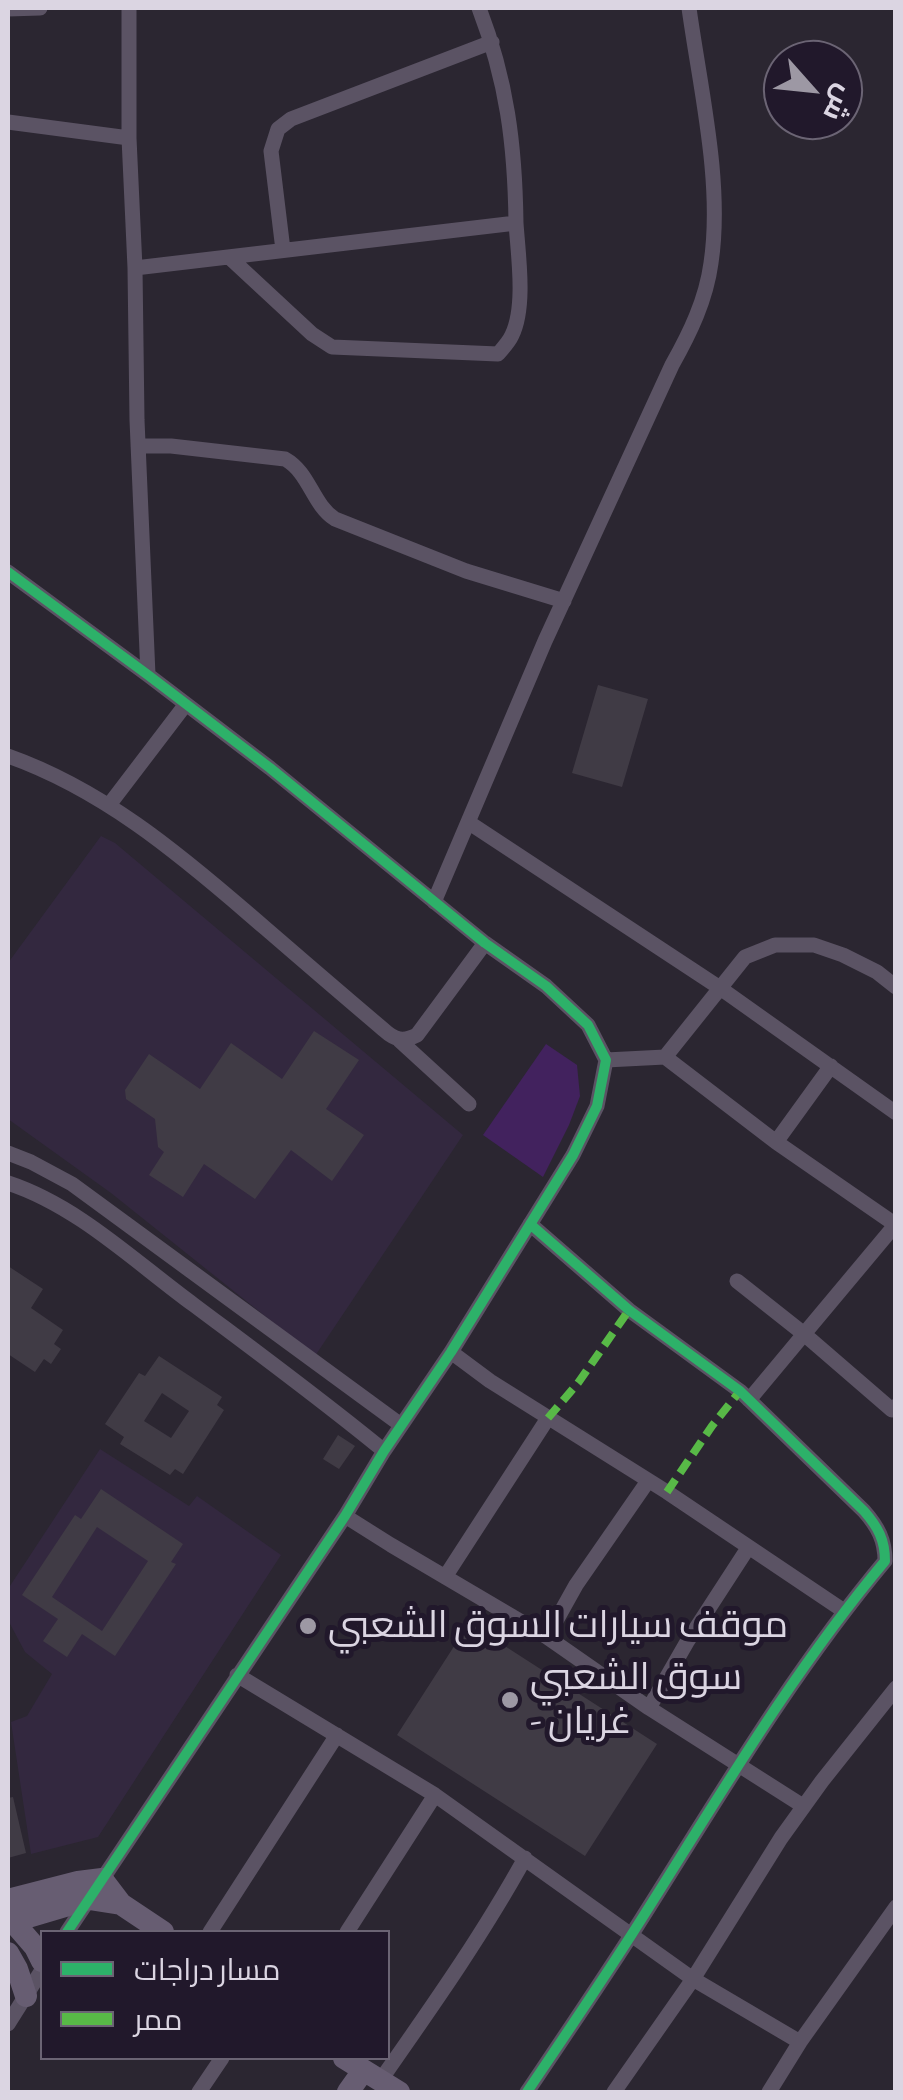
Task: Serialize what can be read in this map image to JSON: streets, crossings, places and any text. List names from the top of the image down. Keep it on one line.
{"places":["موقف سيارات السوق الشعبي","سوق الشعبي - غريان"],"legend":["مسار دراجات","ممر"],"north":"bottom right"}
